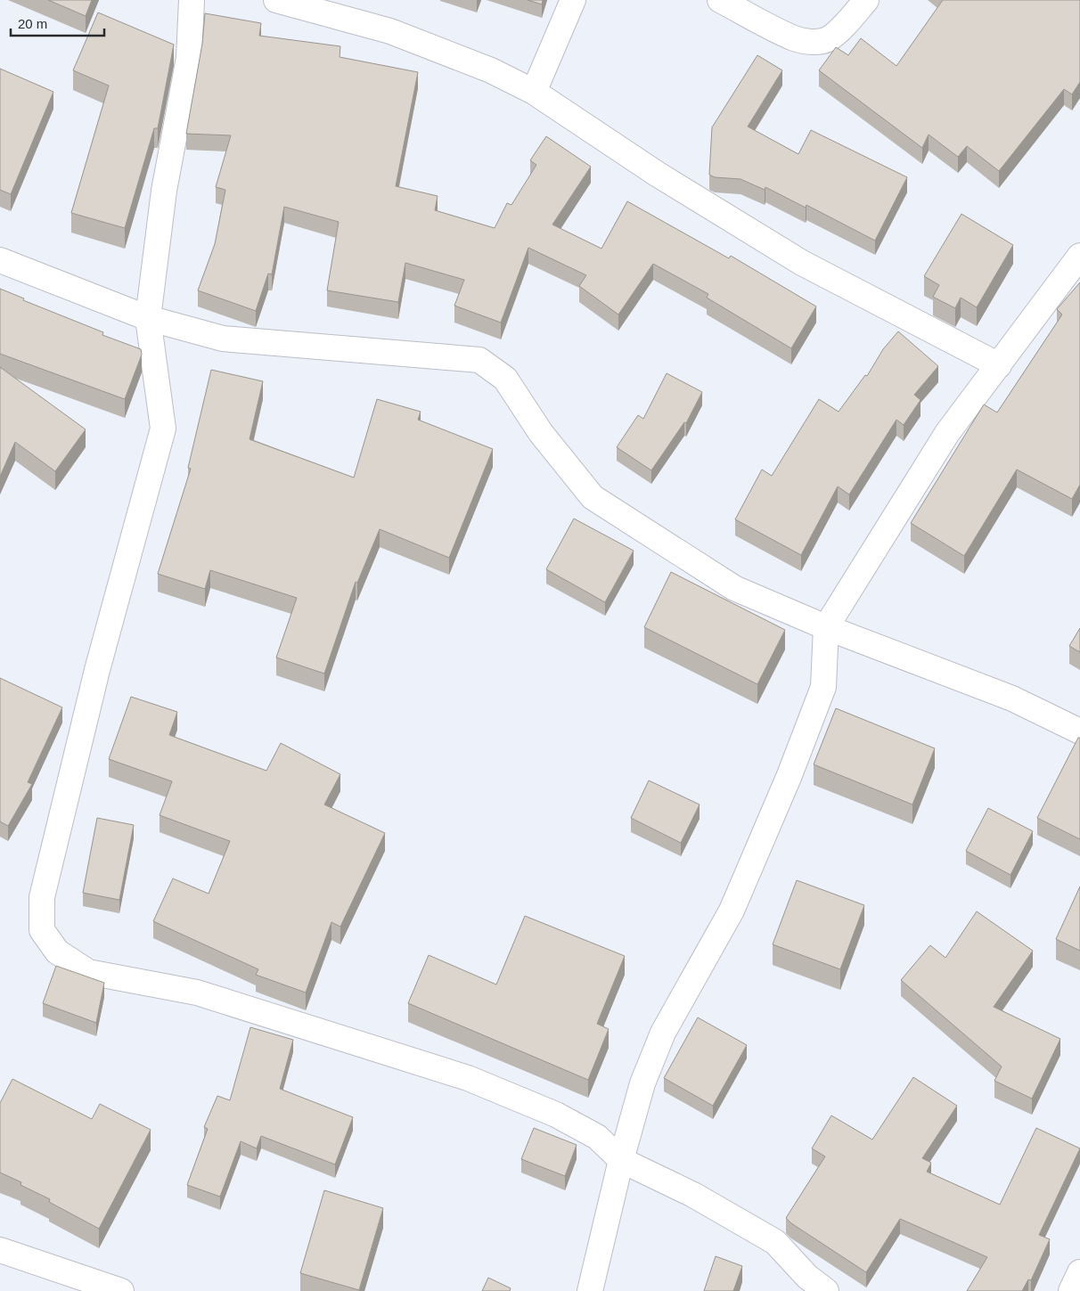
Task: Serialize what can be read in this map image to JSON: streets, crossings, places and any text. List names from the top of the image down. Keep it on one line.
{"scale_bar":"20 m"}
